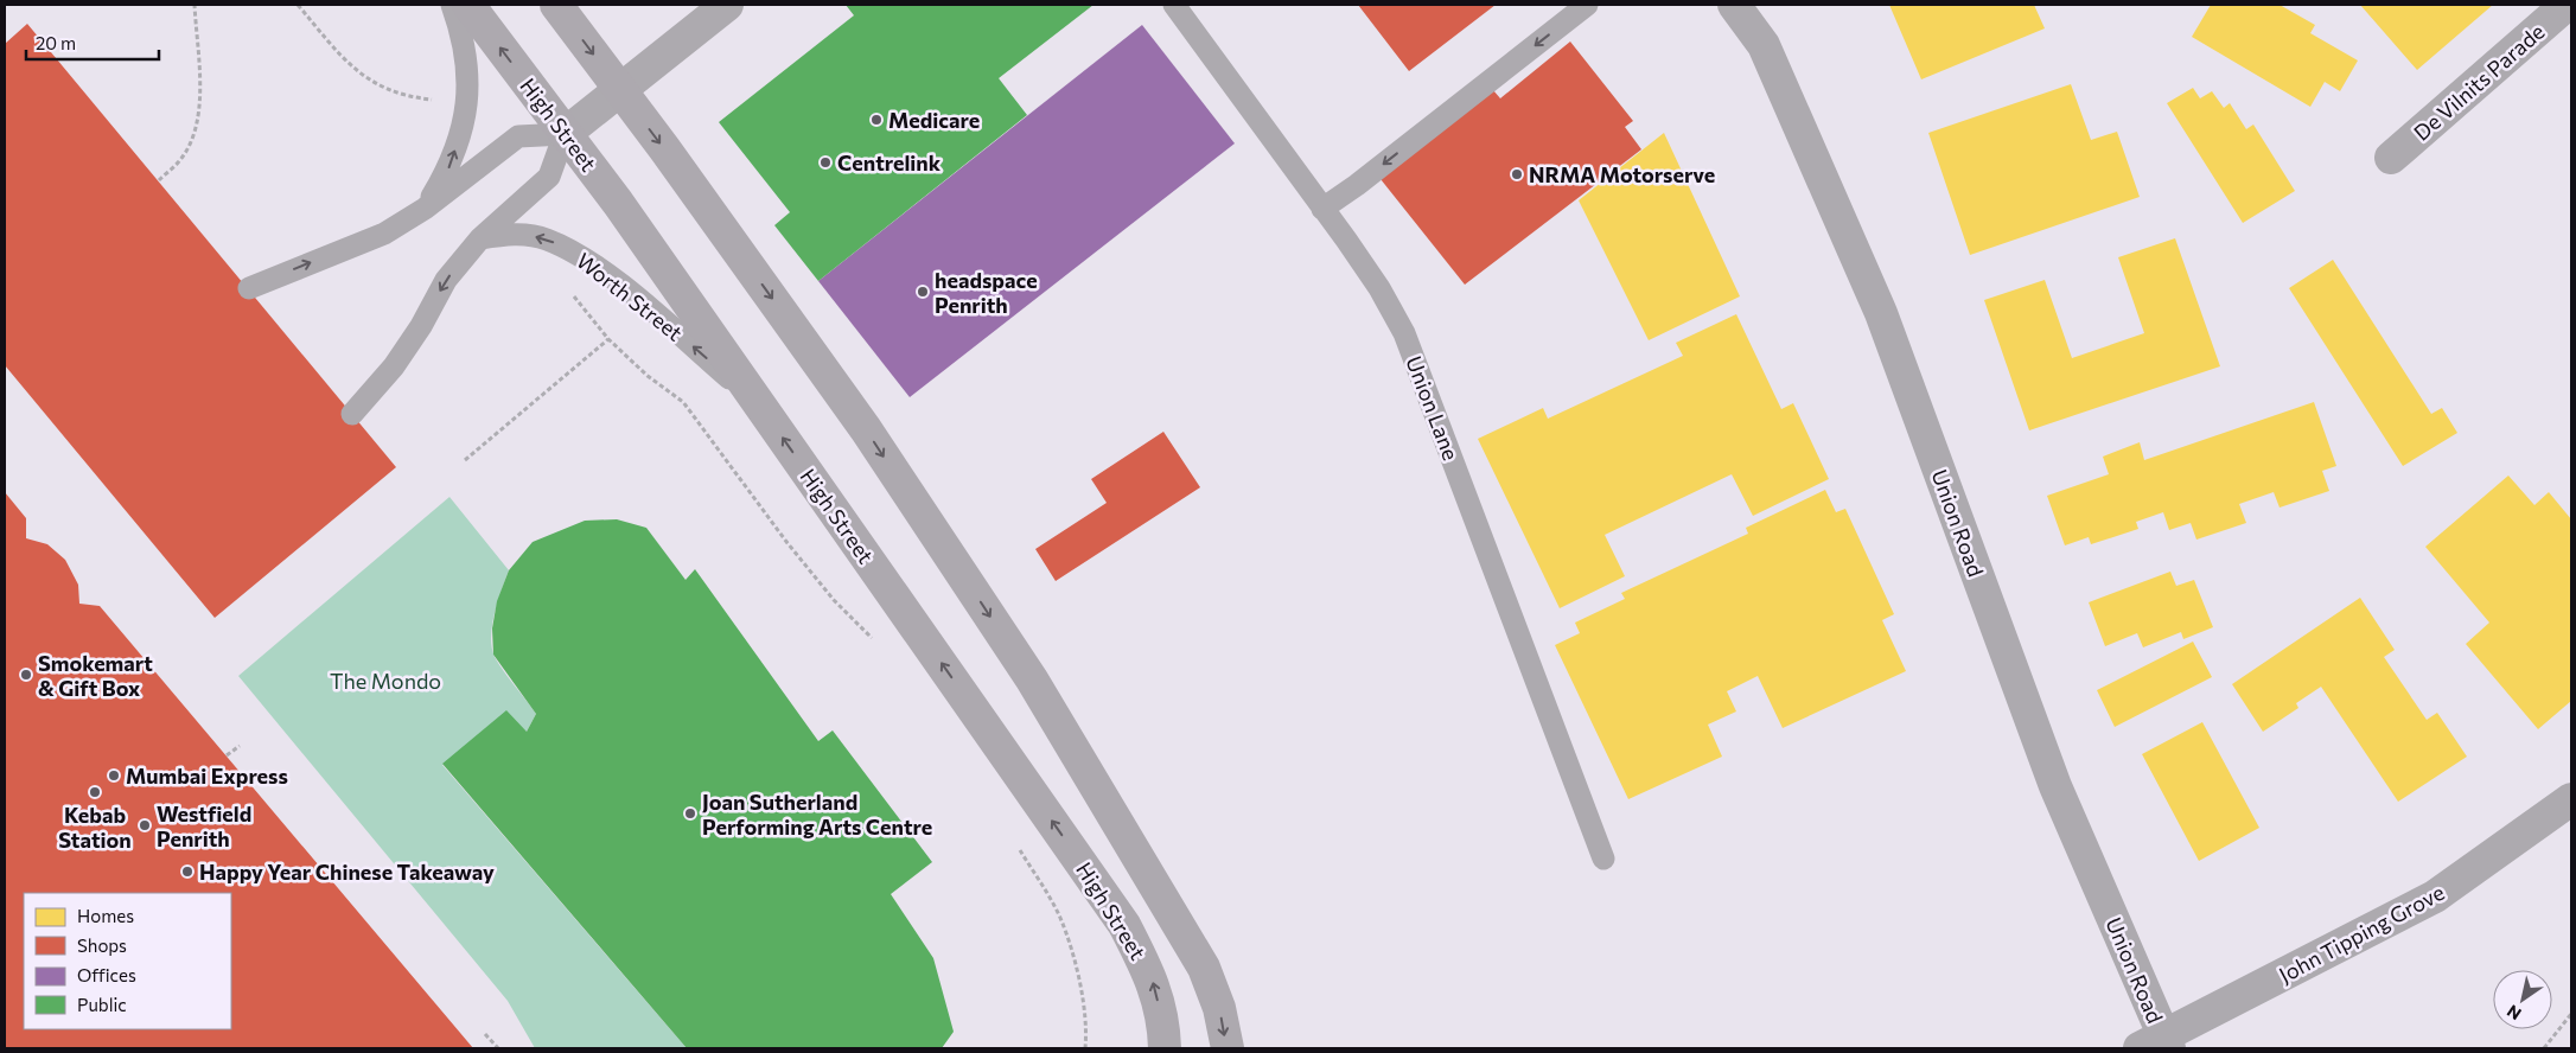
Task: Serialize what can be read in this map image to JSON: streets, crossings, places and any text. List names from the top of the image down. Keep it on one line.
{"streets":{"main road":["High Street"],"street":["De Vilnits Parade","Union Road","John Tipping Grove"],"lane":["Worth Street","Union Lane"]},"crossings":[["High Street","Worth Street"],["Union Road","John Tipping Grove"]],"one_way":["Worth Street"],"parks":["The Mondo"],"places":["Medicare","Centrelink","NRMA Motorserve","headspace Penrith","Smokemart & Gift Box","Mumbai Express","Kebab Station","Joan Sutherland Performing Arts Centre","Westfield Penrith","Happy Year Chinese Takeaway"],"legend":["Homes","Shops","Offices","Public"],"scale_bar":"20 m","north":"bottom left"}
